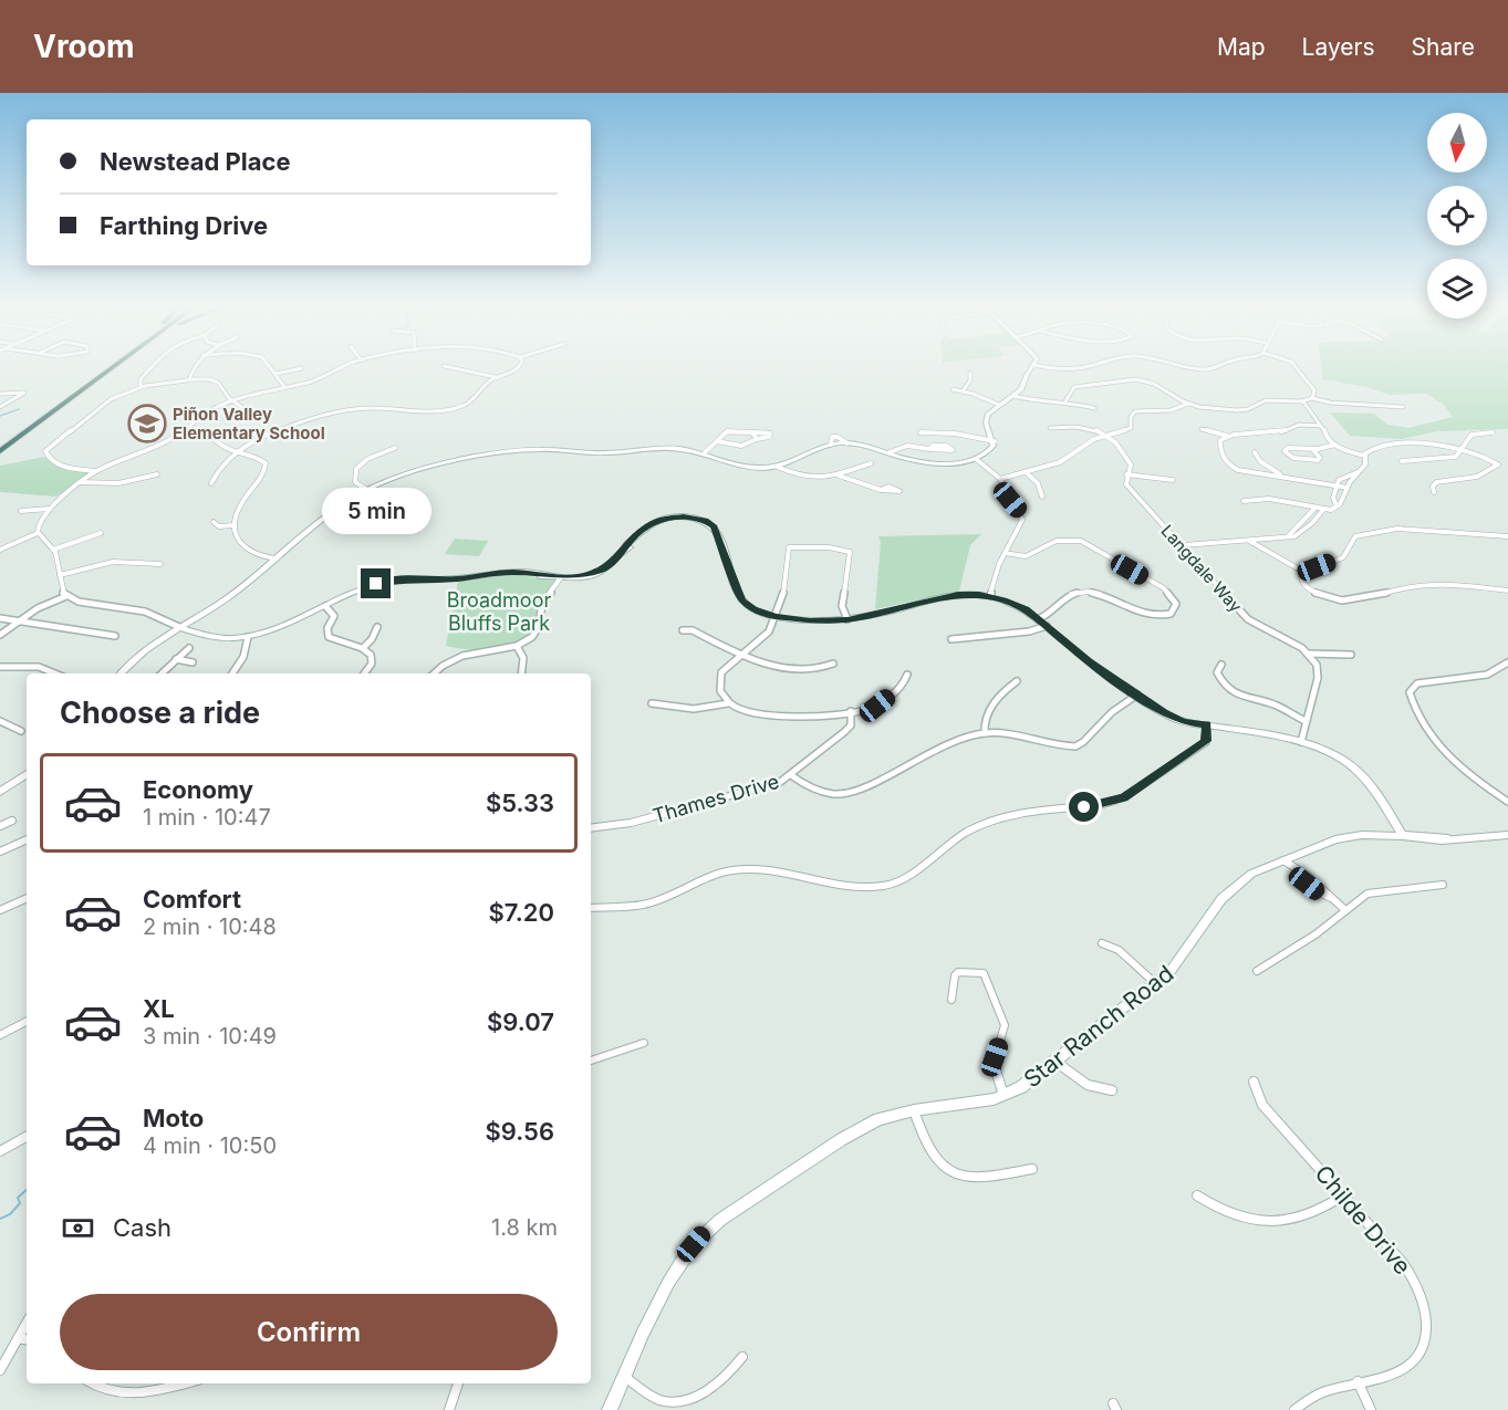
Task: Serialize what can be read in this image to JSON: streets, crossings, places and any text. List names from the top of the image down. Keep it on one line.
{"streets":{"street":["Langdale Way","Thames Drive","Star Ranch Road","Childe Drive"]},"parks":["Broadmoor Bluffs Park"],"places":{"school or university":["Piñon Valley Elementary School"]},"north":"bottom","page":{"header":"Vroom","nav":["Map","Layers","Share"],"banner":["Newstead Place","Farthing Drive"],"bubble":"5 min","heading":"Choose a ride","list":[{"name":"Economy","note":"1 min · 10:47","value":"$5.33"},{"name":"Comfort","note":"2 min · 10:48","value":"$7.20"},{"name":"XL","note":"3 min · 10:49","value":"$9.07"},{"name":"Moto","note":"4 min · 10:50","value":"$9.56"}],"pay":["Cash","1.8 km"],"buttons":"Confirm"}}
